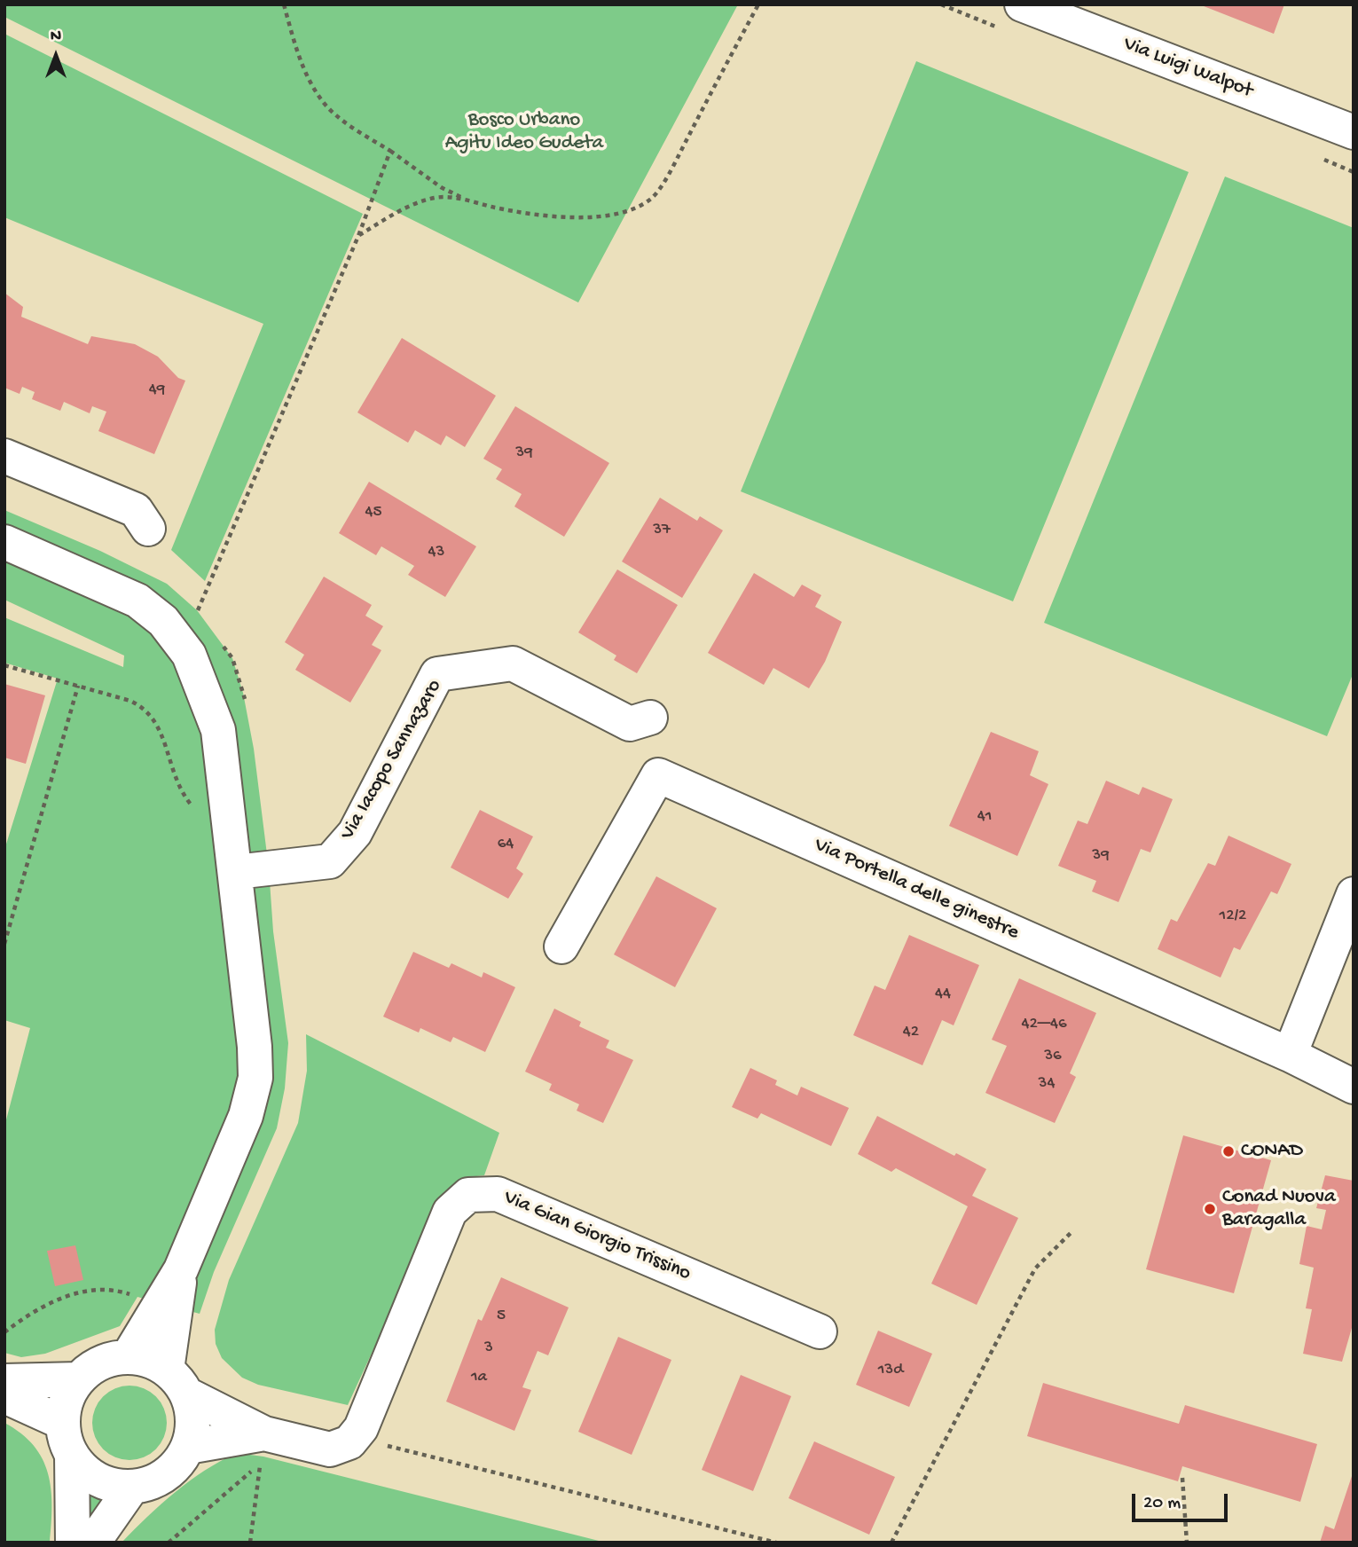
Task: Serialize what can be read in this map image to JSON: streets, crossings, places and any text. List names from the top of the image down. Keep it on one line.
{"streets":{"street":["Via Luigi Walpot","Via Iacopo Sannazaro","Via Portella delle ginestre","Via Gian Giorgio Trissino"]},"parks":["Bosco Urbano Agitu Ideo Gudeta"],"places":["CONAD","Conad Nuova Baragalla"],"house_numbers":["49","39","45","37","43","41","64","39","12/2","44","42—46","42","36","34","5","3","13d","1a"],"scale_bar":"20 m","north":"top"}
